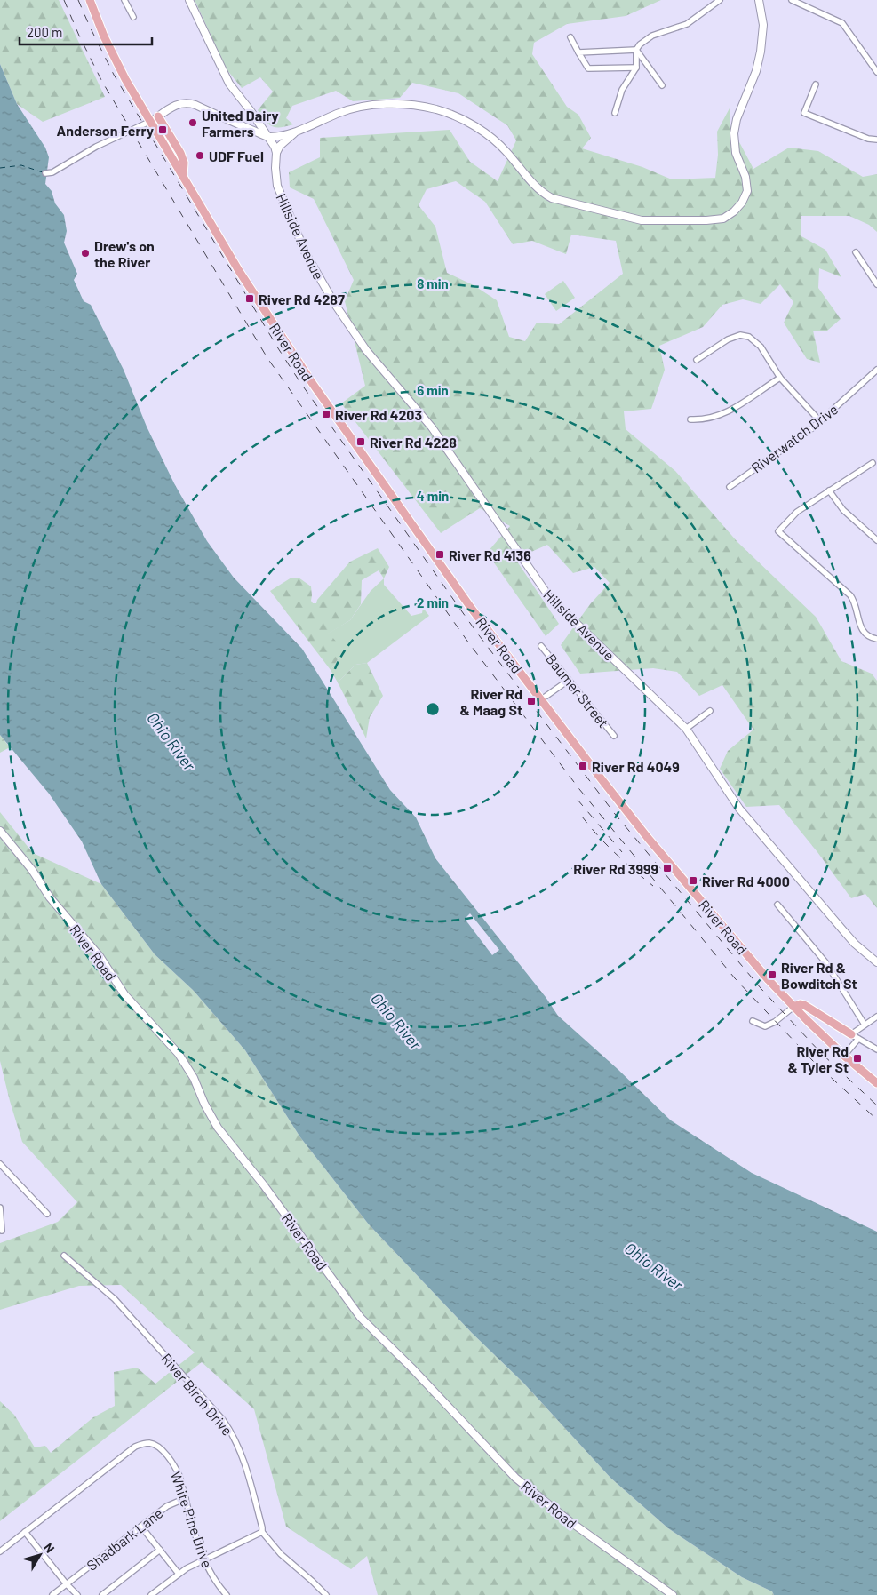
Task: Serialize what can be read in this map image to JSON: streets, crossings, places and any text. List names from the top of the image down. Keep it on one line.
{"streets":{"main road":["River Road"],"street":["Hillside Avenue","Riverwatch Drive","Baumer Street","River Birch Drive","White Pine Drive","Shadbark Lane"]},"crossings":[["White Pine Drive","Shadbark Lane"]],"water":["Ohio River"],"places":{"other":["United Dairy Farmers","UDF Fuel","Drew's on the River"],"transit":["Anderson Ferry","River Rd 4287","River Rd 4203","River Rd 4228","River Rd 4136","River Rd & Maag St","River Rd 4049","River Rd 3999","River Rd 4000","River Rd & Bowditch St","River Rd & Tyler St"]},"scale_bar":"200 m","north":"top right","rings":["8 min","6 min","4 min","2 min"]}
